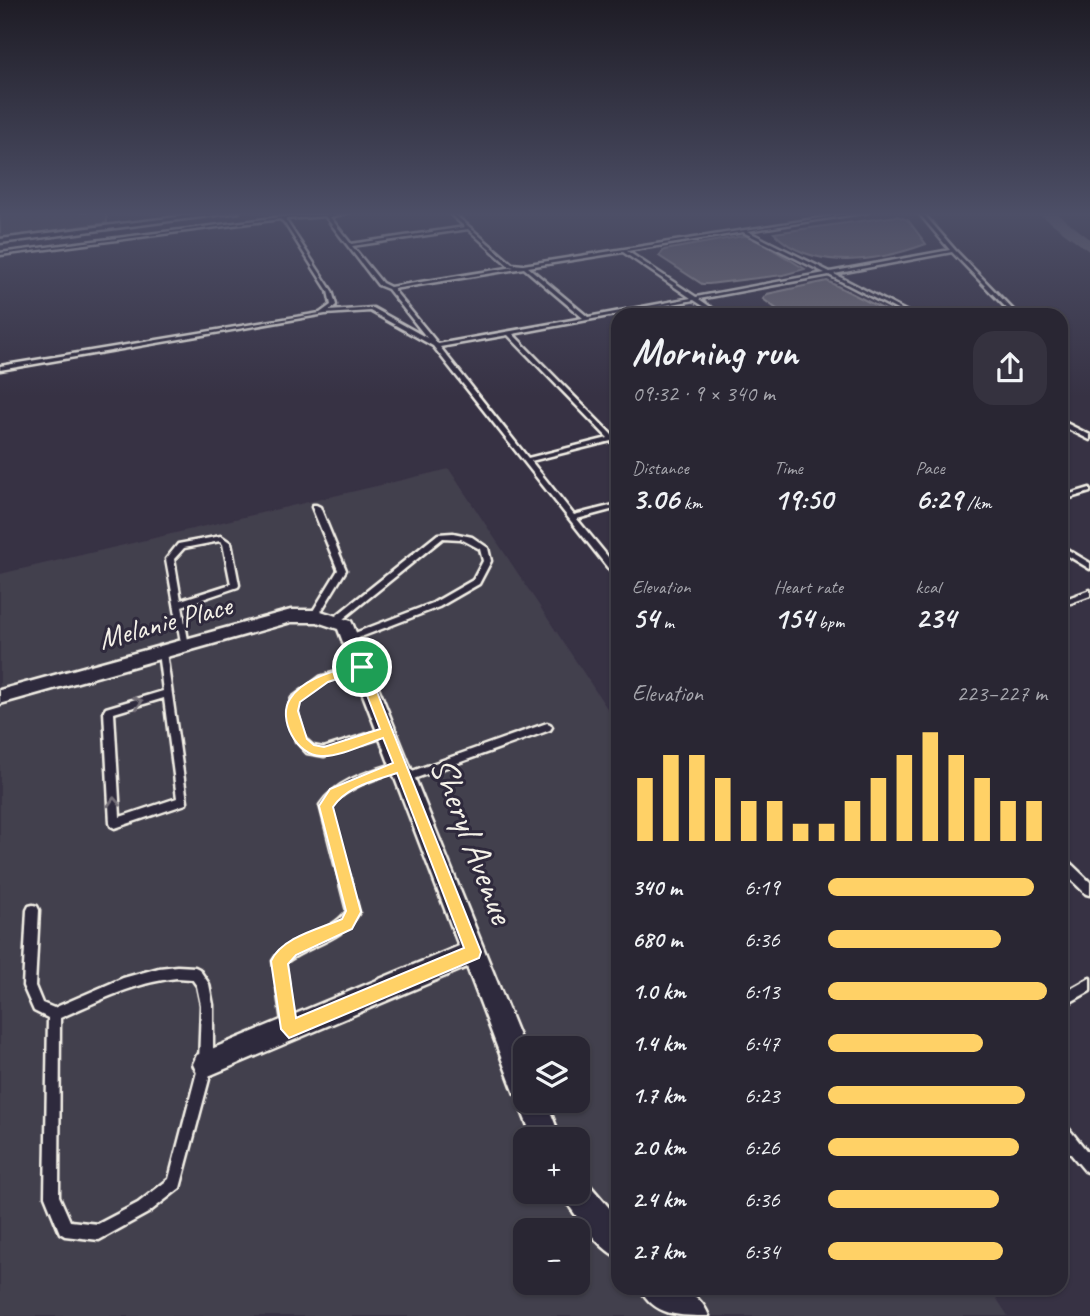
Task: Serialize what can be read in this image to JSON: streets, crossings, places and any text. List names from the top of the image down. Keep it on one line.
{"streets":{"street":["Melanie Place","Sheryl Avenue"]},"crossings":[["Melanie Place","Sheryl Avenue"]],"page":{"heading":["Morning run","09:32 · 9 × 340 m"],"stats":[["Distance","3.06 km"],["Time","19:50"],["Pace","6:29 /km"],["Elevation","54 m"],["Heart rate","154 bpm"],["kcal","234"]],"chart":["Elevation","223–227 m"],"list":[{"name":"340 m","note":"6:19"},{"name":"680 m","note":"6:36"},{"name":"1.0 km","note":"6:13"},{"name":"1.4 km","note":"6:47"},{"name":"1.7 km","note":"6:23"},{"name":"2.0 km","note":"6:26"},{"name":"2.4 km","note":"6:36"},{"name":"2.7 km","note":"6:34"}],"map_buttons":["+","−"]}}
